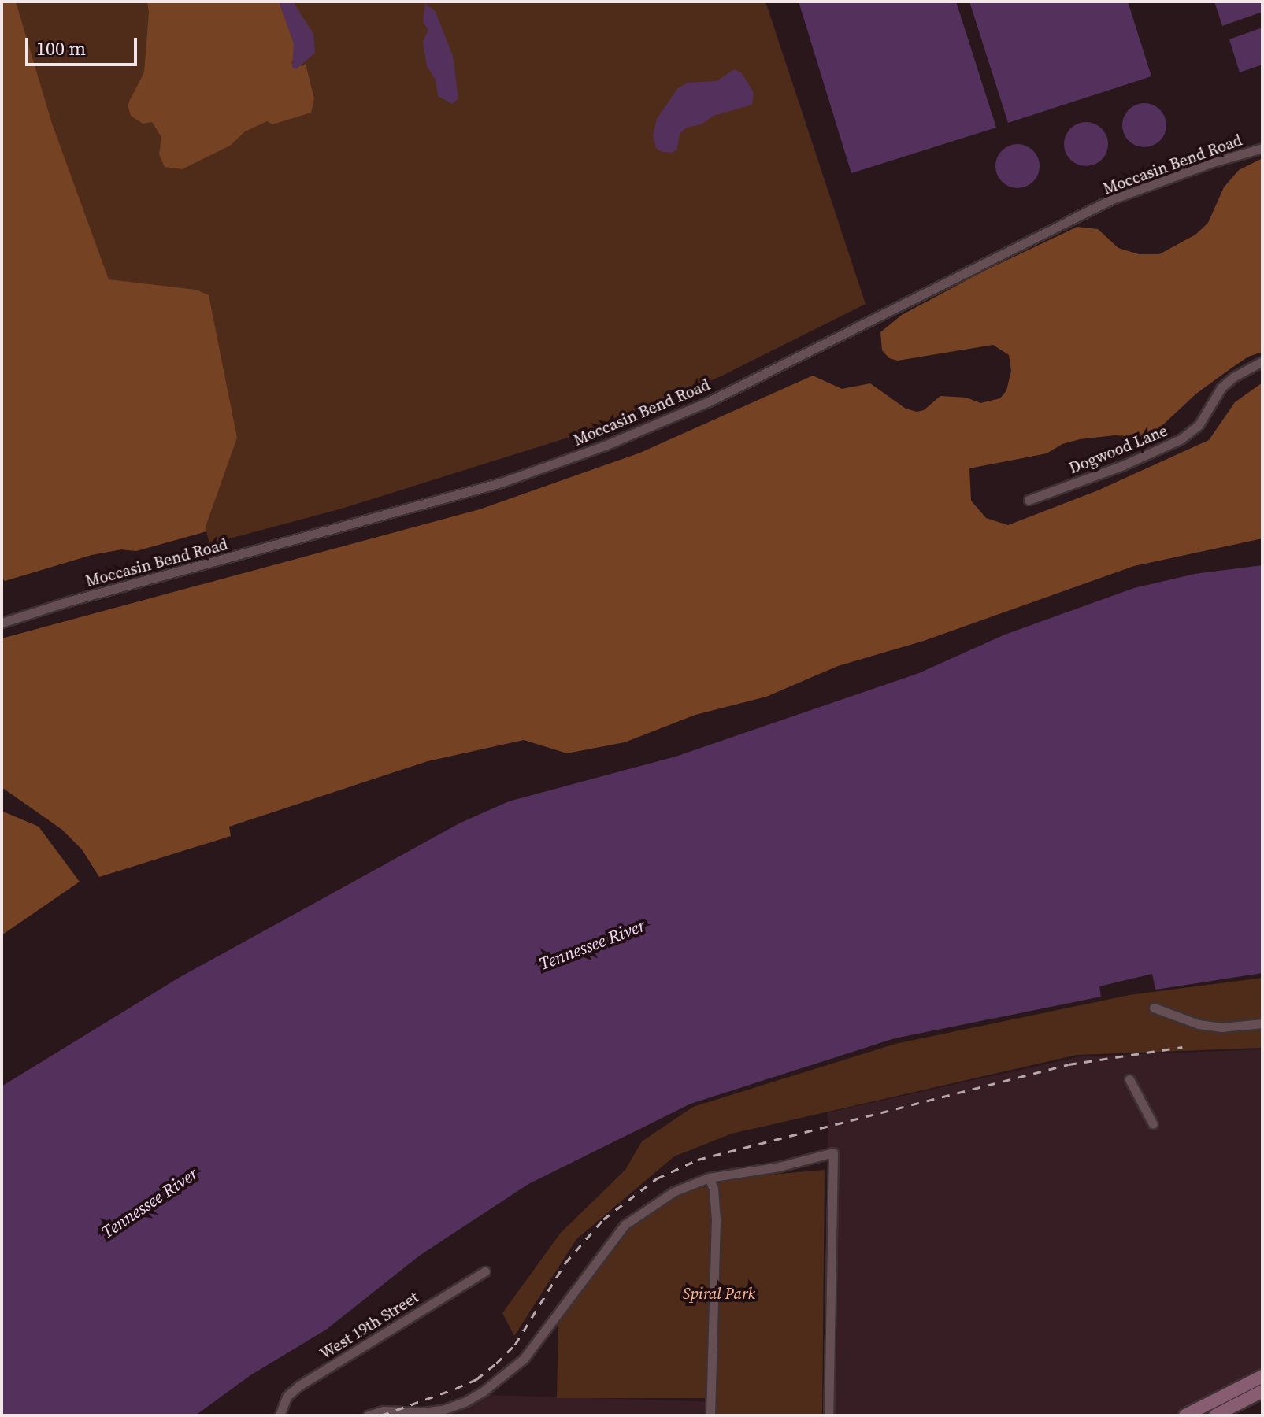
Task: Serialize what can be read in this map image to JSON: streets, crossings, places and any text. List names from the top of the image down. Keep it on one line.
{"streets":{"street":["Moccasin Bend Road","Dogwood Lane","West 19th Street"]},"water":["Tennessee River"],"parks":["Spiral Park"],"scale_bar":"100 m"}
